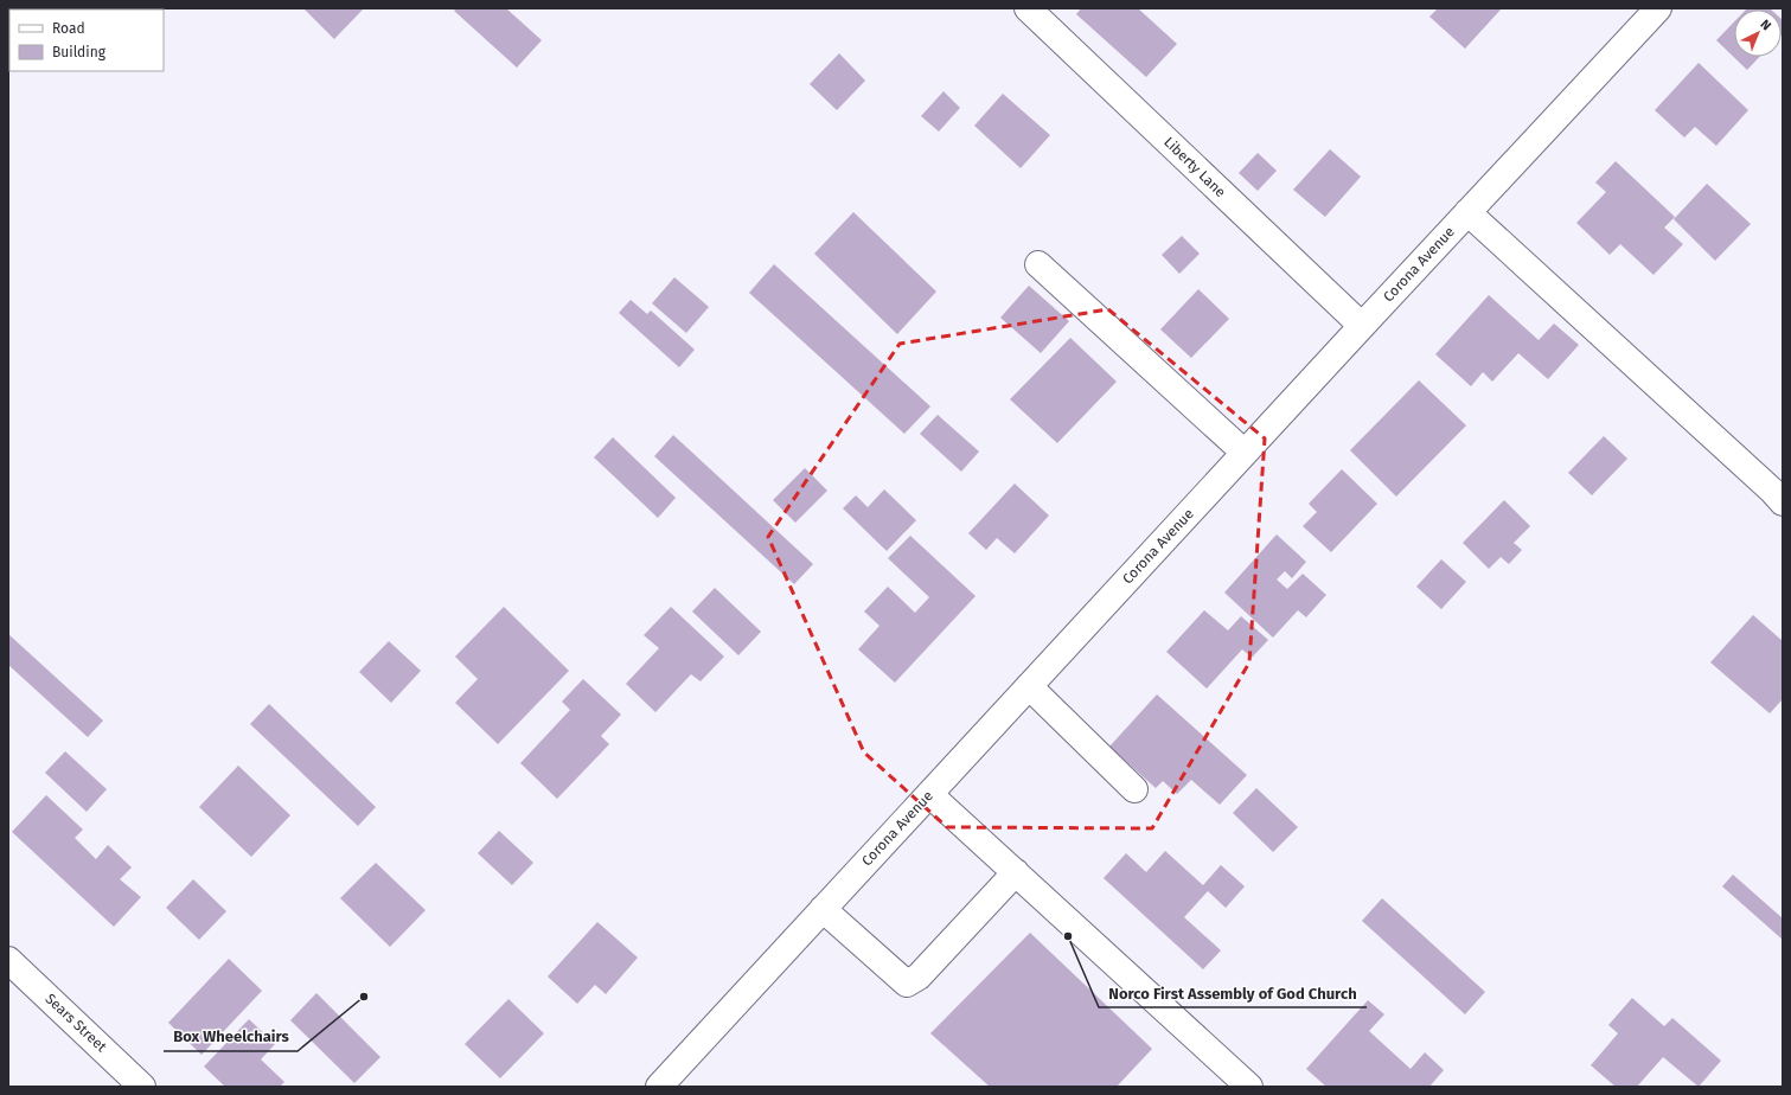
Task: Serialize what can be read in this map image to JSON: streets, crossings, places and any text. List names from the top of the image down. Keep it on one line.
{"streets":{"street":["Liberty Lane","Corona Avenue","Sears Street"]},"crossings":[["Liberty Lane","Corona Avenue"]],"places":["Norco First Assembly of God Church","Box Wheelchairs"],"legend":["Road","Building"],"north":"top right"}
